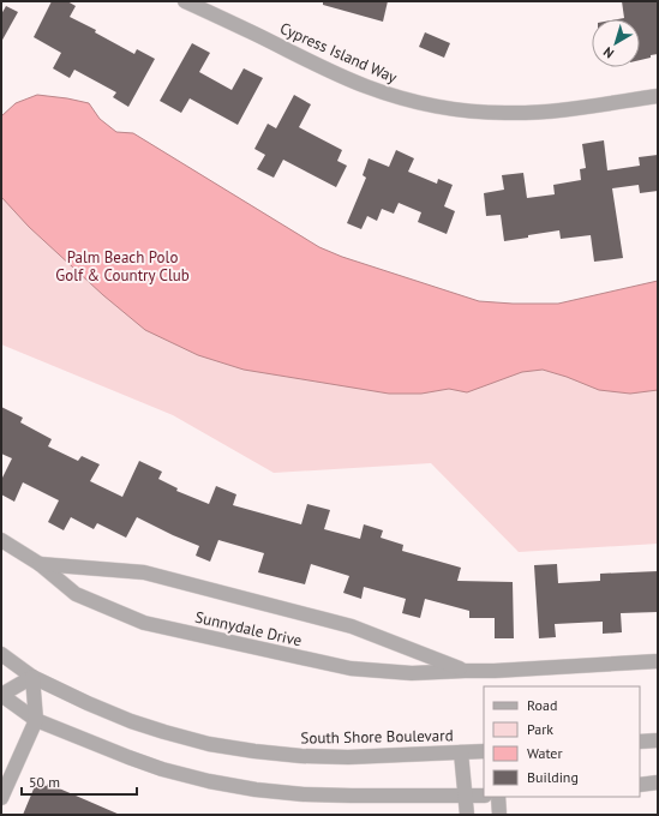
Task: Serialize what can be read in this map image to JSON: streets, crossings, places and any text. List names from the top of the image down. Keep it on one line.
{"streets":{"street":["Cypress Island Way","Sunnydale Drive","South Shore Boulevard"]},"parks":["Palm Beach Polo Golf & Country Club"],"legend":["Road","Park","Water","Building"],"scale_bar":"50 m","north":"bottom left"}
